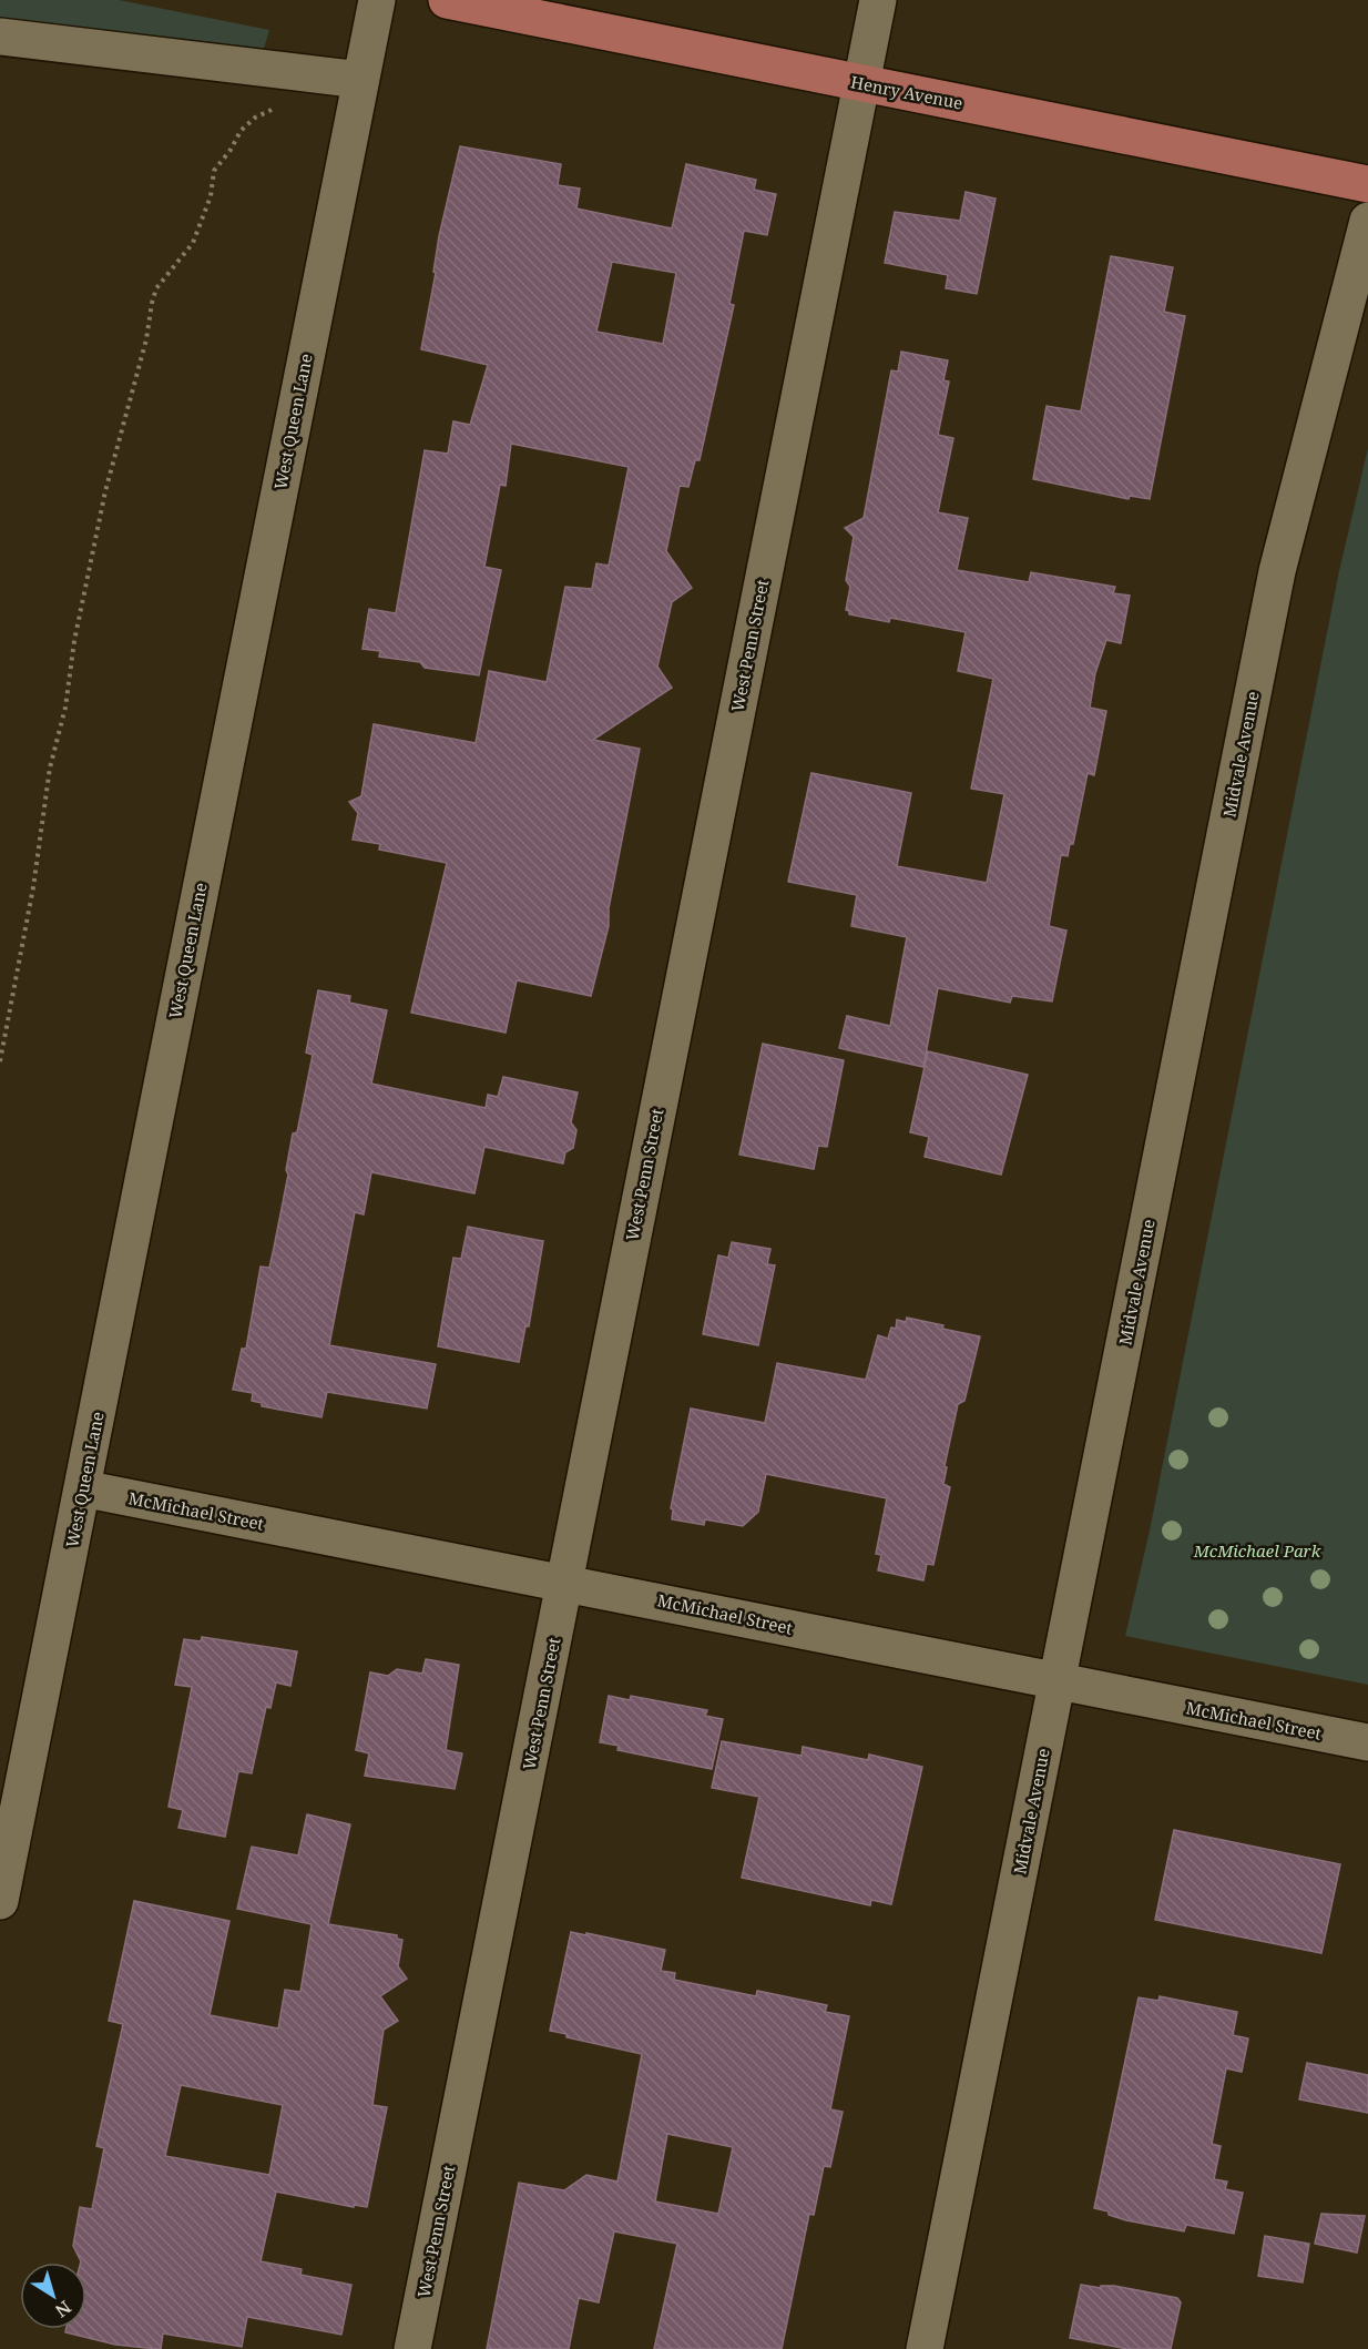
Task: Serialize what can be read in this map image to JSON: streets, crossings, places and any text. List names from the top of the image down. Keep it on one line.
{"streets":{"main road":["Henry Avenue"],"street":["West Queen Lane","West Penn Street","Midvale Avenue","McMichael Street"]},"crossings":[["Henry Avenue","West Penn Street"],["West Queen Lane","McMichael Street"],["West Penn Street","McMichael Street"],["Midvale Avenue","McMichael Street"]],"parks":["McMichael Park"],"north":"bottom right"}
